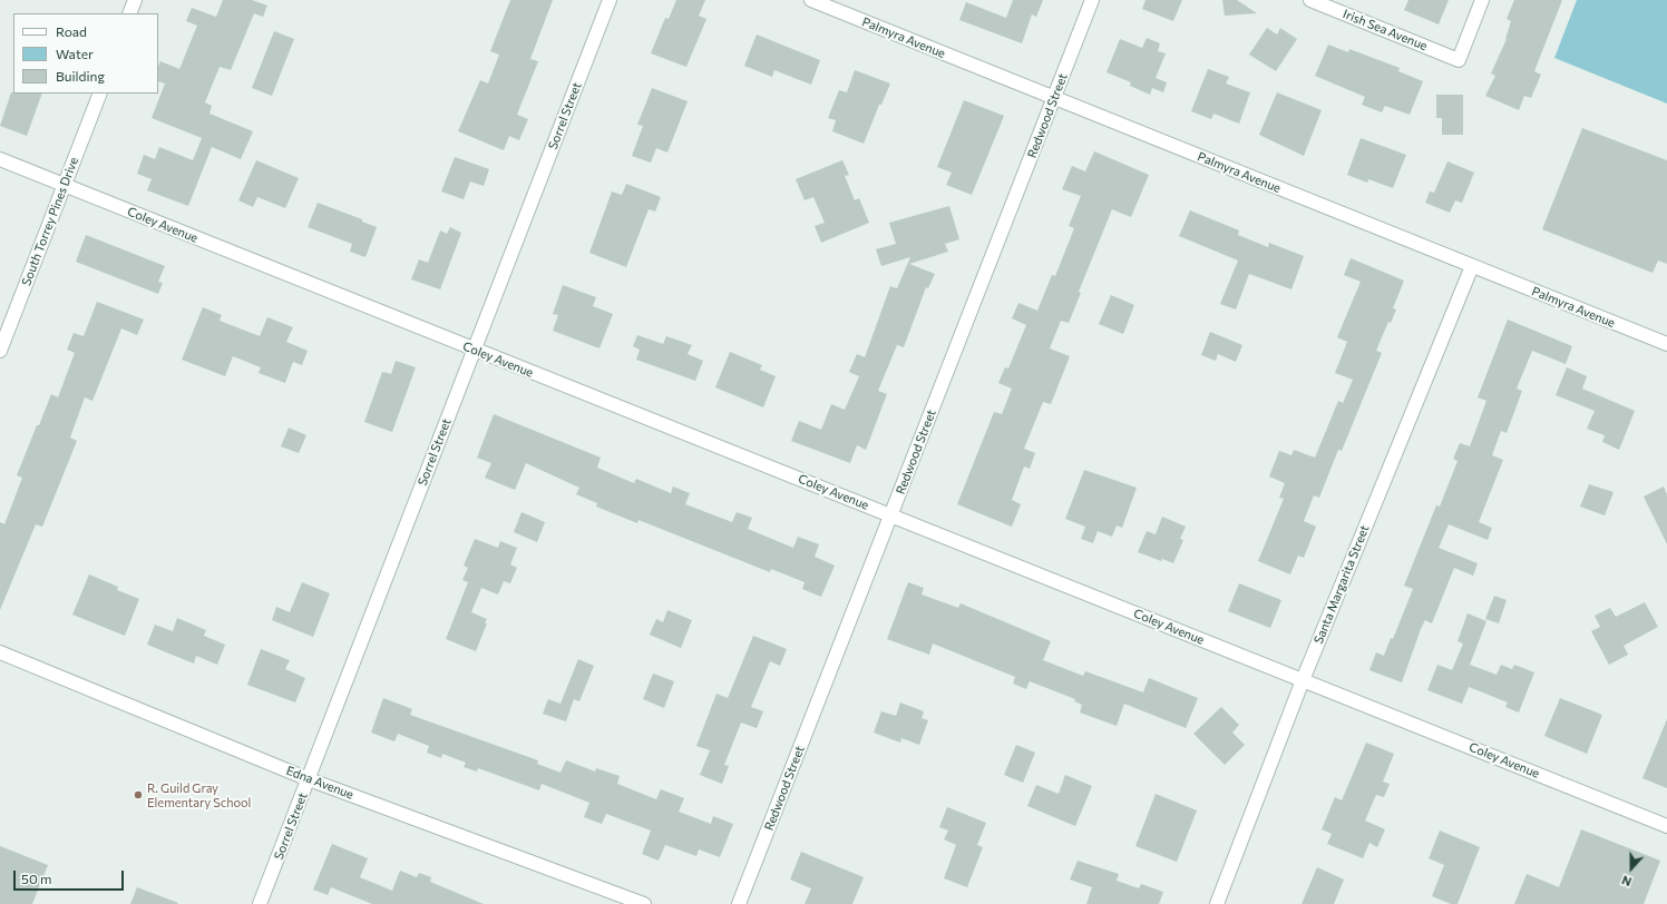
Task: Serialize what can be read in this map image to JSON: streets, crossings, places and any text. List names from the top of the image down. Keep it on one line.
{"streets":{"street":["Irish Sea Avenue","Palmyra Avenue","Sorrel Street","Redwood Street","South Torrey Pines Drive","Coley Avenue","Santa Margarita Street","Edna Avenue"]},"crossings":[["Palmyra Avenue","Redwood Street"],["Palmyra Avenue","Santa Margarita Street"],["Sorrel Street","Coley Avenue"],["Sorrel Street","Edna Avenue"],["Redwood Street","Coley Avenue"],["South Torrey Pines Drive","Coley Avenue"],["Coley Avenue","Santa Margarita Street"]],"places":["R. Guild Gray Elementary School"],"legend":["Road","Water","Building"],"scale_bar":"50 m","north":"bottom"}
